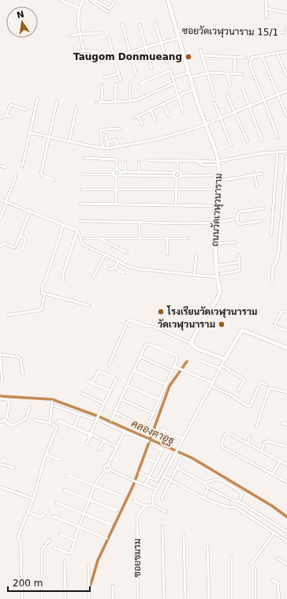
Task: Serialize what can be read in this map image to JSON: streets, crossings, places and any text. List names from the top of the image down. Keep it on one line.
{"streets":{"street":["ซอยวัดเวฬุวนาราม 15/1","ถนนวัดเวฬุวนาราม","ซอยชมรม"]},"crossings":[["ซอยวัดเวฬุวนาราม 15/1","ถนนวัดเวฬุวนาราม"]],"water":["คลองตาอูฐ"],"places":["Taugom Donmueang","โรงเรียนวัดเวฬุวนาราม","วัดเวฬุวนาราม"],"scale_bar":"200 m","north":"top"}
